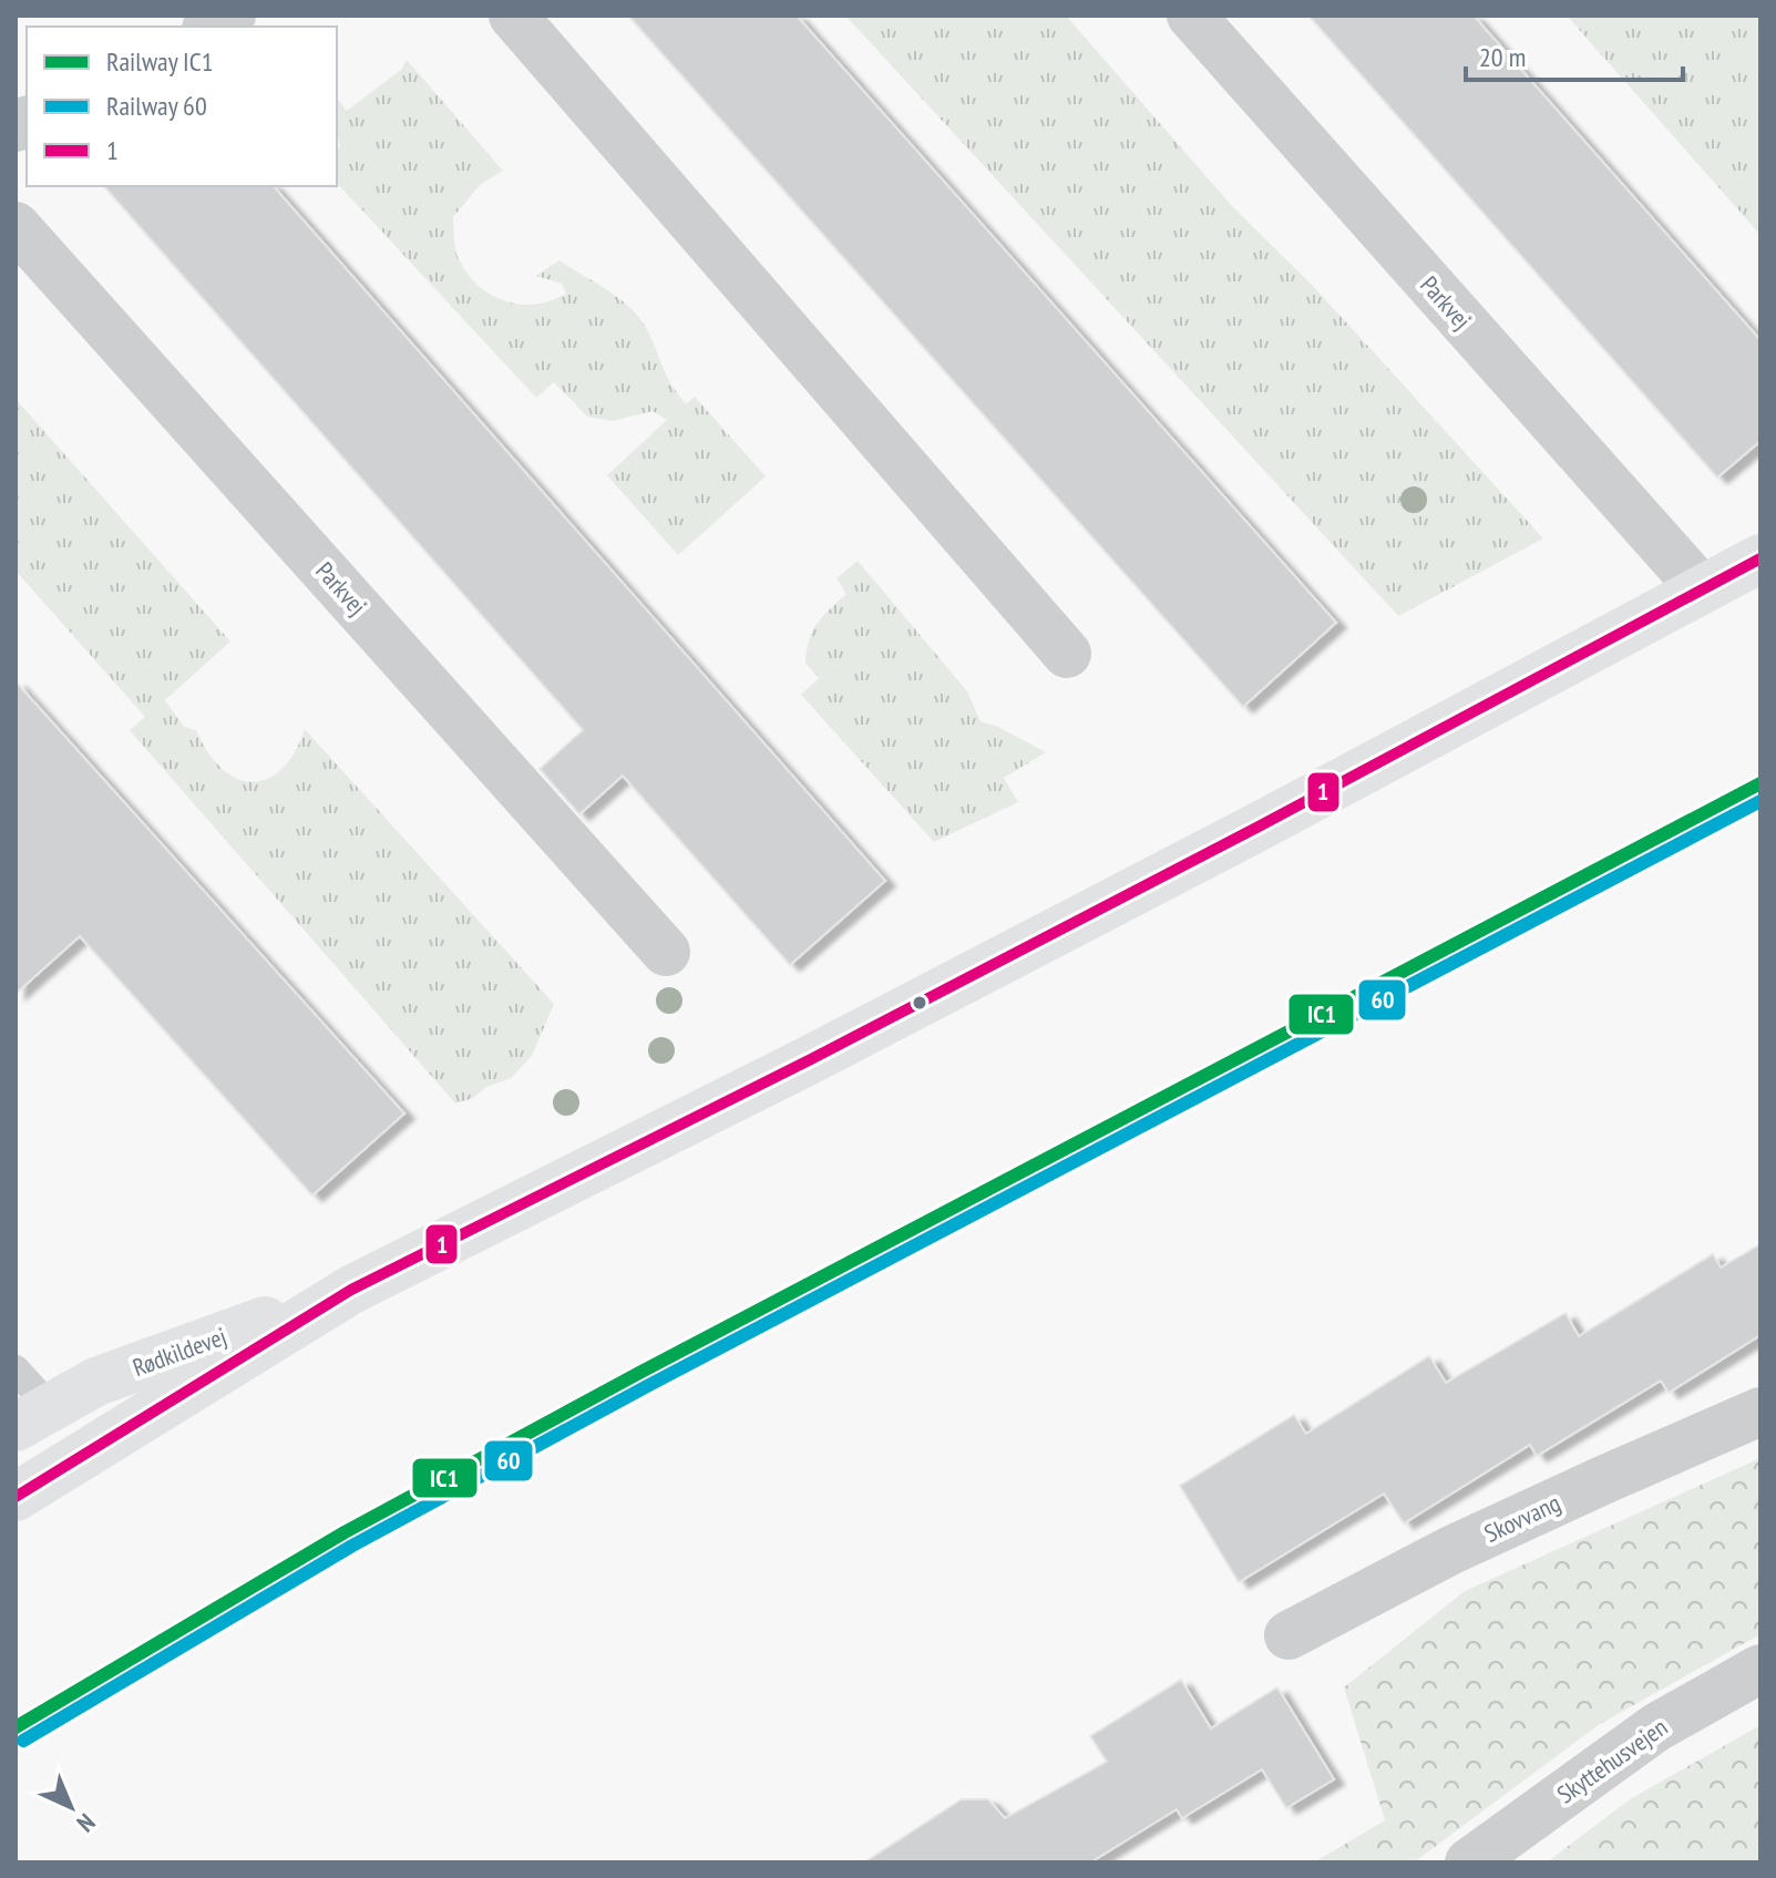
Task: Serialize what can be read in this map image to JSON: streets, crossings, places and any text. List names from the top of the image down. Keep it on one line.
{"streets":{"street":["Parkvej","Rødkildevej","Skovvang","Skyttehusvejen"]},"crossings":[["Parkvej","Rødkildevej"]],"lines":["transit line 1","rail line IC1","rail line 60"],"legend":["Railway IC1","Railway 60","1"],"scale_bar":"20 m","north":"bottom right"}
